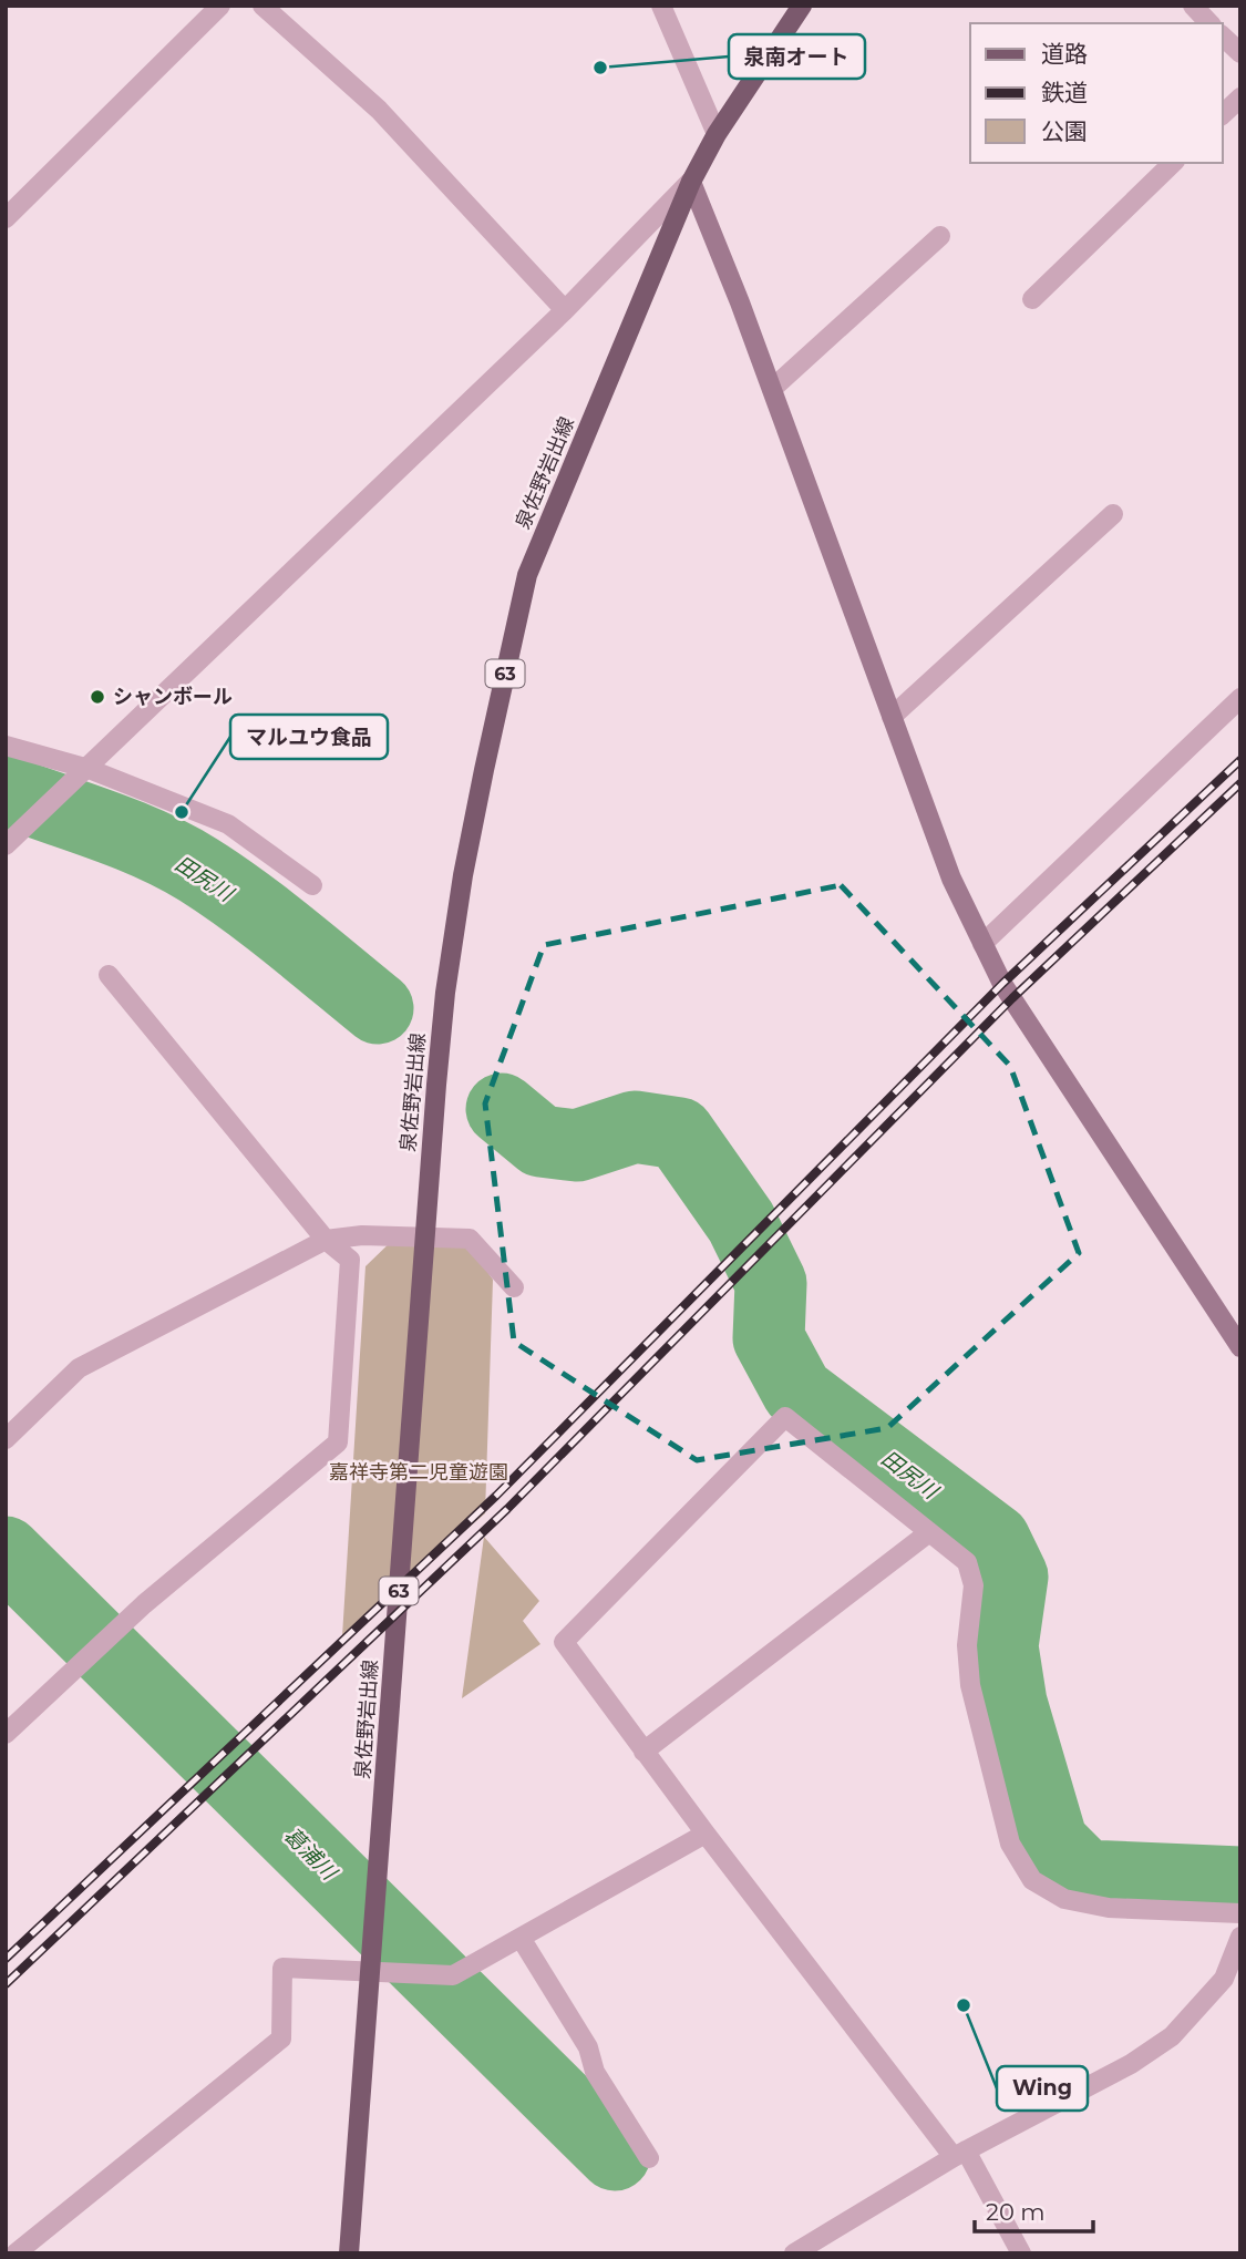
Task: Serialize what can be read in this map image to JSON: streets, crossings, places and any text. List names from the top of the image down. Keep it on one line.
{"streets":{"main road":["泉佐野岩出線","63"]},"water":["田尻川","葛浦川"],"parks":["嘉祥寺第二児童遊園"],"places":["泉南オート","シャンボール","マルユウ食品","Wing"],"legend":["道路","鉄道","公園"],"scale_bar":"20 m"}
